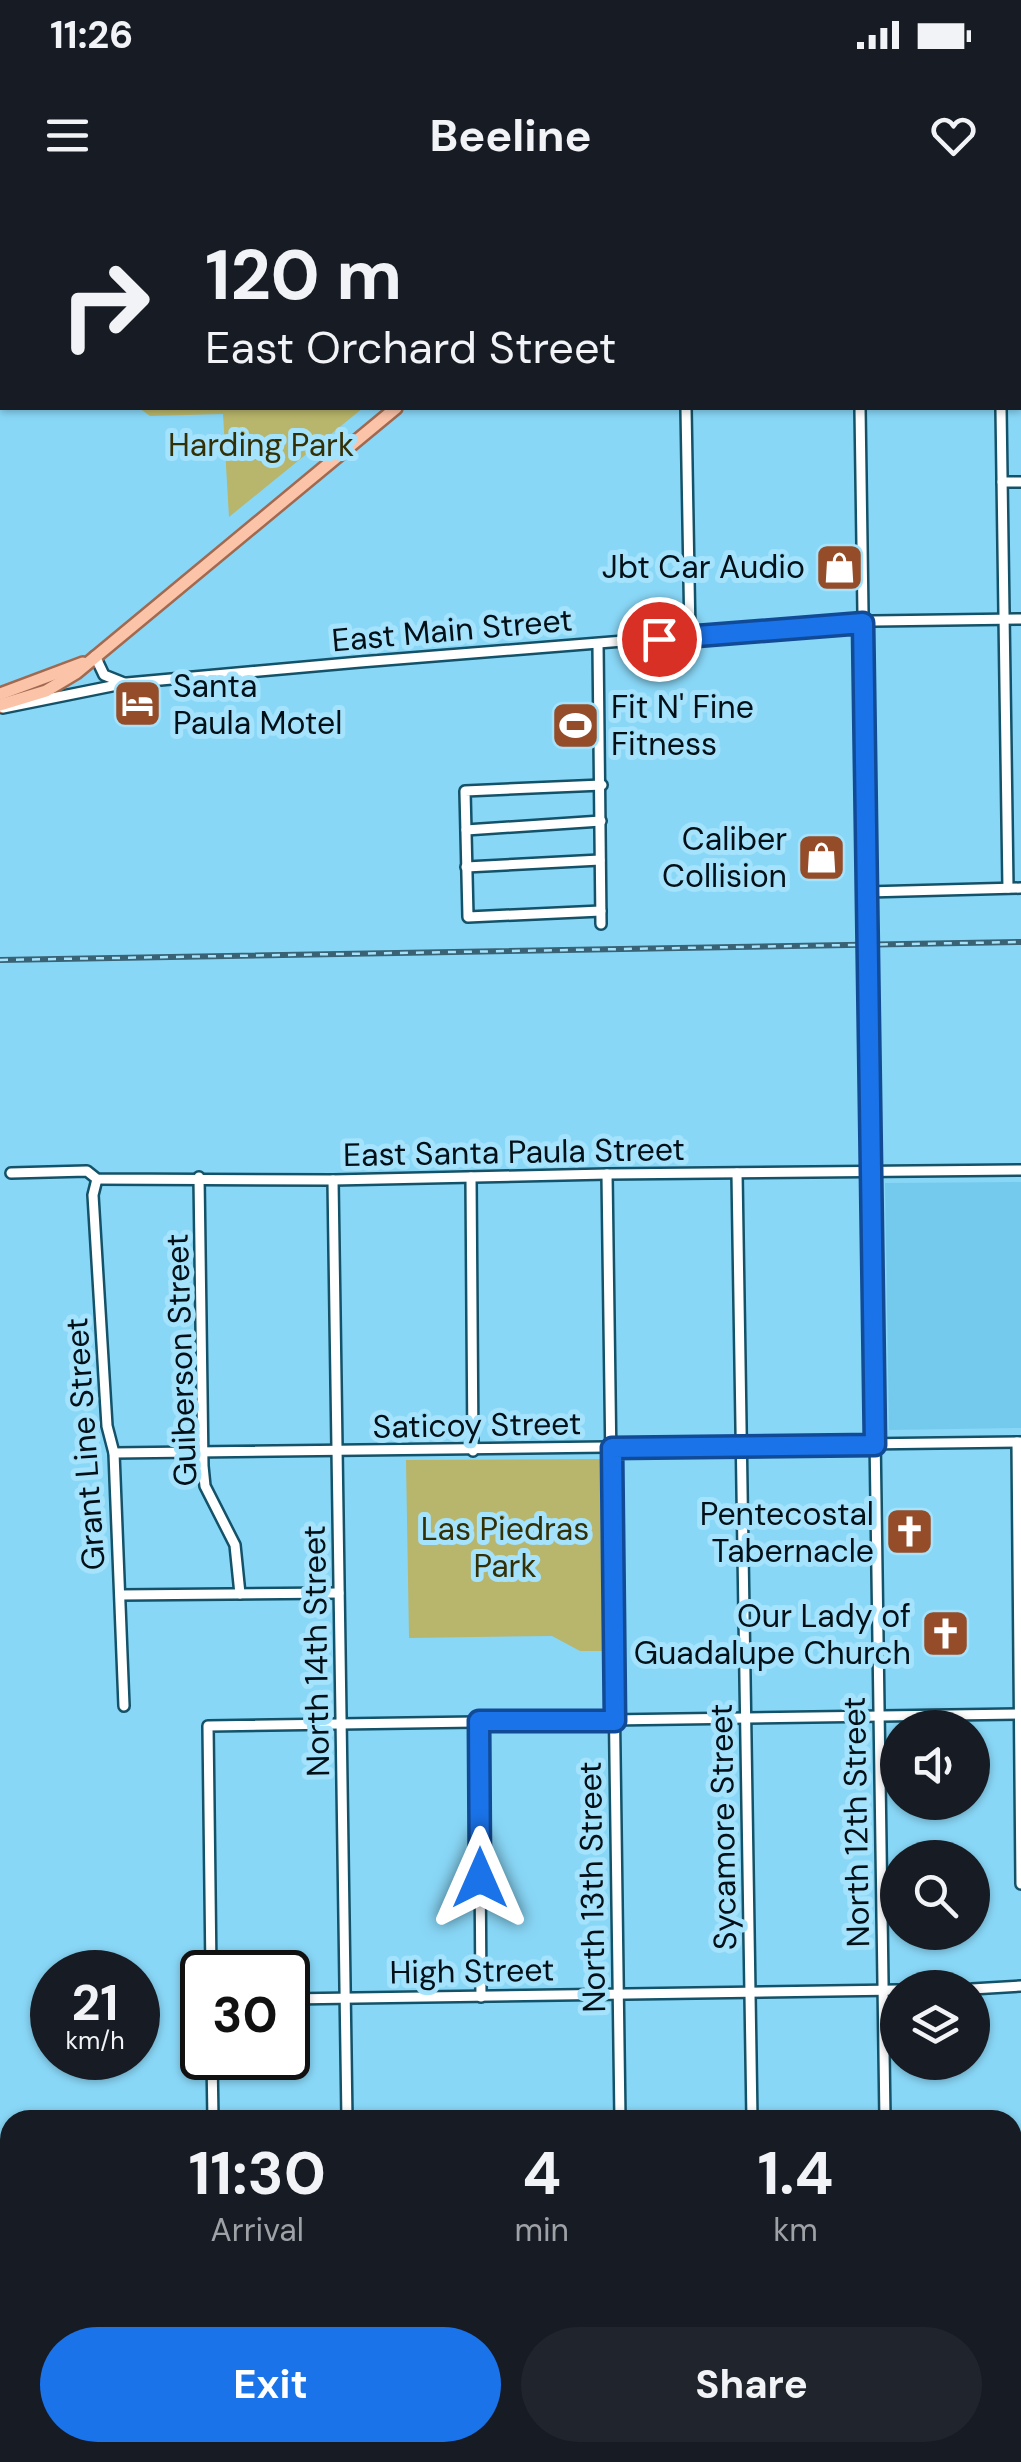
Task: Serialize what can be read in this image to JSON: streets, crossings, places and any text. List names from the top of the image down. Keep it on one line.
{"streets":{"street":["East Main Street","East Santa Paula Street","Guiberson Street","Saticoy Street","Grant Line Street","North 14th Street","North 12th Street","Sycamore Street","North 13th Street","High Street"]},"crossings":[["East Main Street","North 12th Street"],["East Santa Paula Street","Guiberson Street"],["East Santa Paula Street","Grant Line Street"],["East Santa Paula Street","North 14th Street"],["East Santa Paula Street","North 12th Street"],["East Santa Paula Street","Sycamore Street"],["East Santa Paula Street","North 13th Street"],["Guiberson Street","Saticoy Street"],["Saticoy Street","Grant Line Street"],["Saticoy Street","North 14th Street"],["Saticoy Street","North 12th Street"],["Saticoy Street","Sycamore Street"],["Saticoy Street","North 13th Street"],["North 14th Street","High Street"],["Sycamore Street","High Street"],["North 13th Street","High Street"]],"parks":["Harding Park","Las Piedras Park"],"places":{"shop":["Jbt Car Audio","Caliber Collision"],"hotel":["Santa Paula Motel"],"sports":["Fit N' Fine Fitness"],"church":["Pentecostal Tabernacle","Our Lady of Guadalupe Church"]},"page":{"status":"11:26","header":"Beeline","turn":["120 m","East Orchard Street"],"speed":"21 km/h","limit":"30","eta":["11:30","Arrival","4","min","1.4","km"],"buttons":["Exit","Share"]}}
